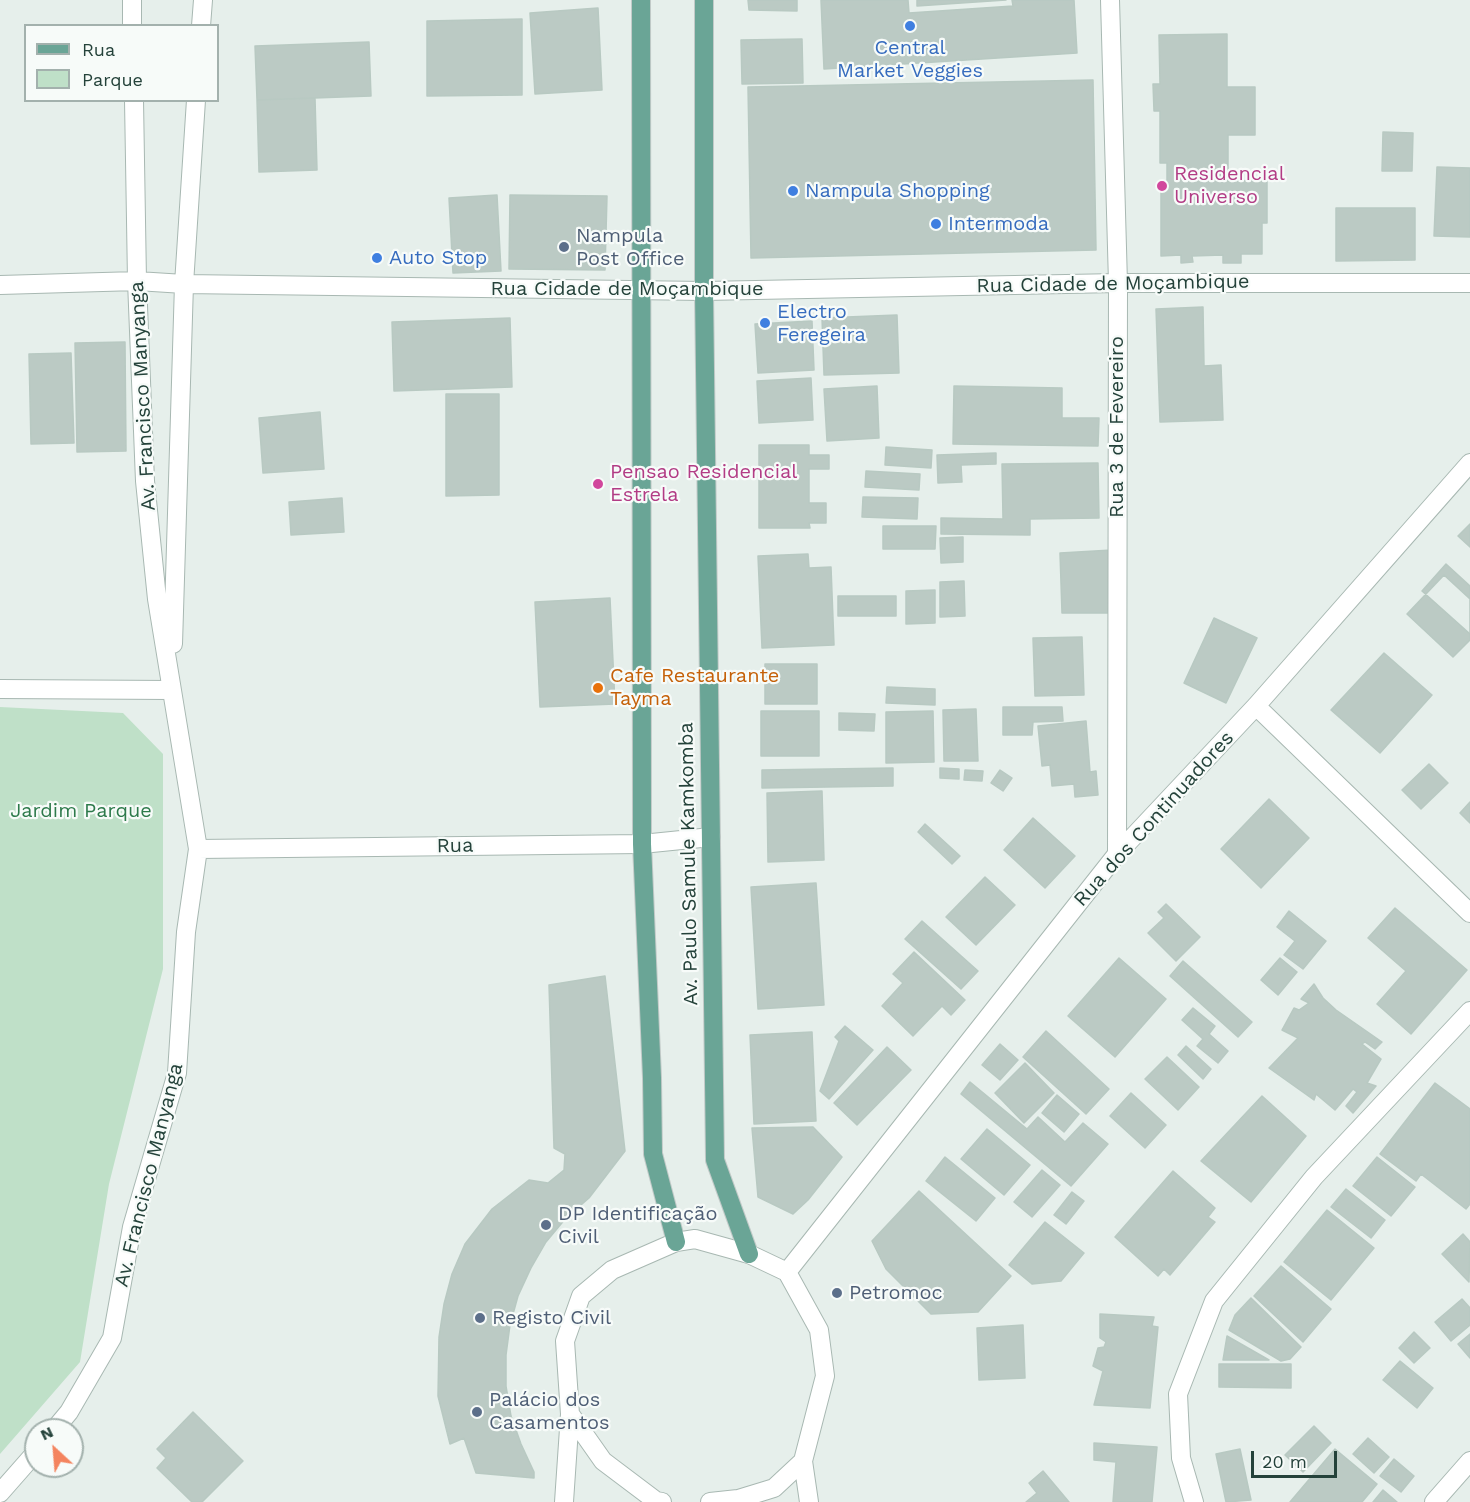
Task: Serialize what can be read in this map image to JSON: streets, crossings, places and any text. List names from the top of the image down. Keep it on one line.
{"streets":{"main road":["Av. Paulo Samule Kamkomba"],"street":["Rua Cidade de Moçambique","Av. Francisco Manyanga","Rua 3 de Fevereiro","Rua dos Continuadores","Rua"]},"crossings":[["Rua Cidade de Moçambique","Av. Francisco Manyanga"],["Rua Cidade de Moçambique","Rua 3 de Fevereiro"],["Rua Cidade de Moçambique","Av. Paulo Samule Kamkomba"],["Av. Francisco Manyanga","Rua"],["Rua 3 de Fevereiro","Rua dos Continuadores"],["Rua","Av. Paulo Samule Kamkomba"]],"parks":["Jardim Parque"],"places":["Central Market Veggies","Residencial Universo","Nampula Shopping","Intermoda","Nampula Post Office","Auto Stop","Electro Feregeira","Pensao Residencial Estrela","Cafe Restaurante Tayma","DP Identificação Civil","Petromoc","Registo Civil","Palácio dos Casamentos"],"legend":["Rua","Parque"],"scale_bar":"20 m","north":"top left"}
